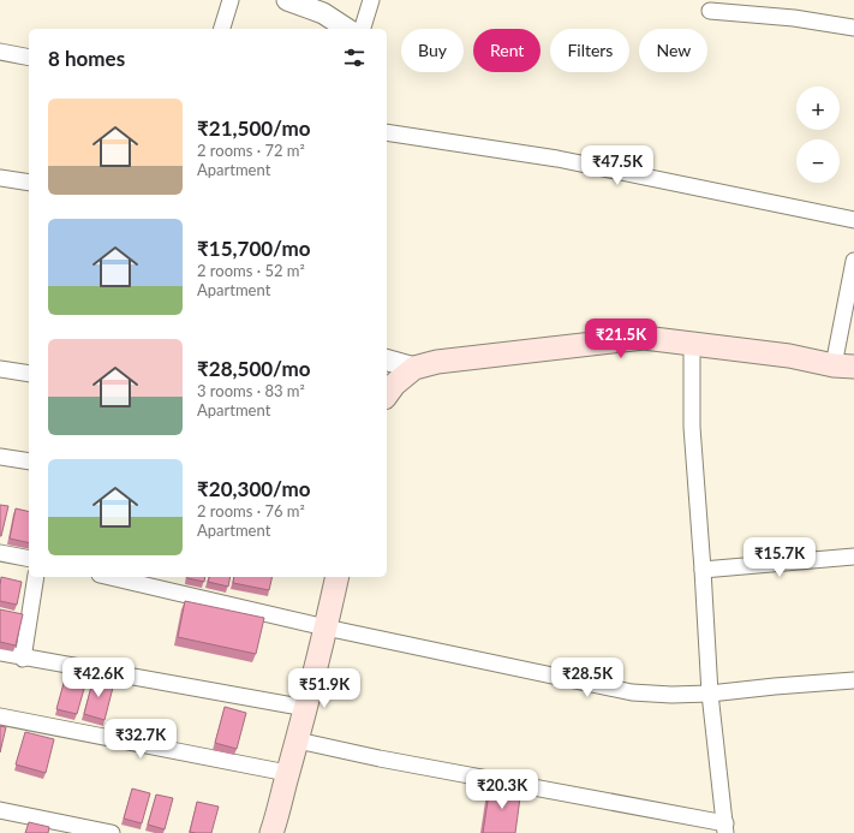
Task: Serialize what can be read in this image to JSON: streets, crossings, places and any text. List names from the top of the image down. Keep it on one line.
{"page":{"chip":["Buy","Rent","Filters","New"],"heading":"8 homes","map_buttons":["+","−"],"list":[{"name":"₹21,500/mo","note":"2 rooms · 72 m² · Apartment"},{"name":"₹15,700/mo","note":"2 rooms · 52 m² · Apartment"},{"name":"₹28,500/mo","note":"3 rooms · 83 m² · Apartment"},{"name":"₹20,300/mo","note":"2 rooms · 76 m² · Apartment"}],"price":["₹47.5K","₹21.5K","₹15.7K","₹42.6K","₹28.5K","₹51.9K","₹32.7K","₹20.3K"]}}
